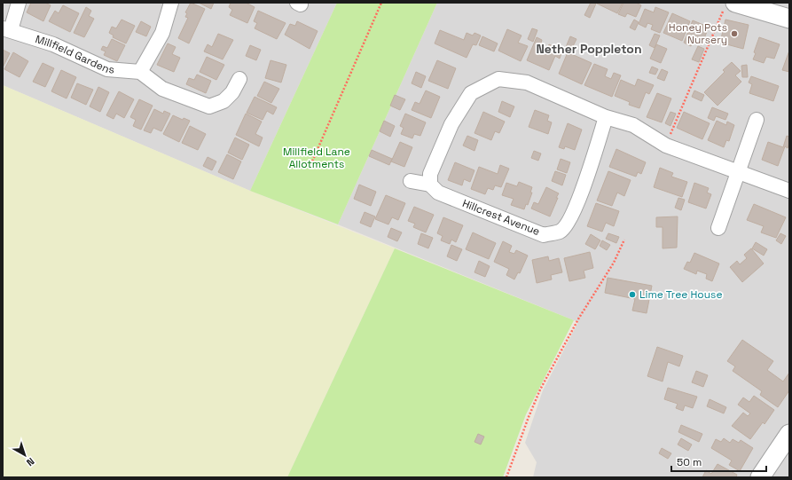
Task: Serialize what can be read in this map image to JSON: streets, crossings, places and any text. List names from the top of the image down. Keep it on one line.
{"streets":{"street":["Millfield Gardens","Hillcrest Avenue"]},"districts":["Nether Poppleton"],"parks":["Millfield Lane Allotments"],"places":["Honey Pots Nursery","Lime Tree House"],"scale_bar":"50 m","north":"bottom right"}
